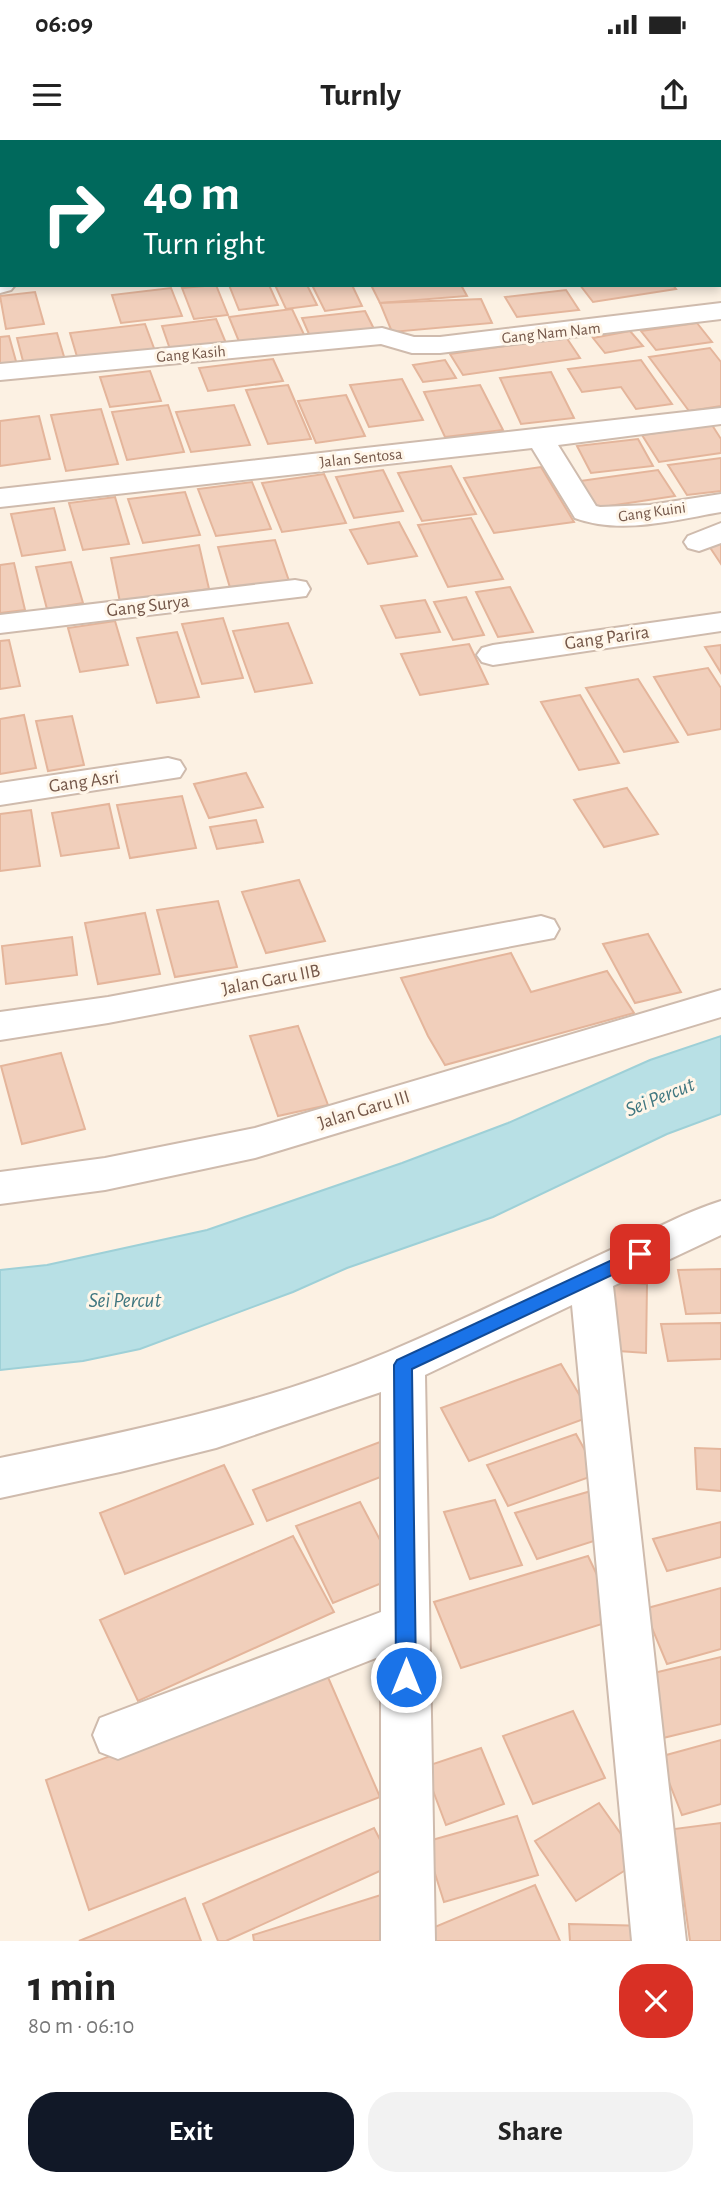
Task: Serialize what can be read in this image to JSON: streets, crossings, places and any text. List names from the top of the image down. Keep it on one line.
{"streets":{"street":["Gang Nam Nam","Gang Kasih","Jalan Sentosa","Gang Kuini","Gang Surya","Gang Parira","Gang Asri","Jalan Garu IIB","Jalan Garu III"]},"crossings":[["Gang Nam Nam","Gang Kasih"],["Jalan Sentosa","Gang Kuini"]],"water":["Sei Percut"],"page":{"status":"06:09","header":"Turnly","turn":["40 m","Turn right"],"heading":["1 min","80 m · 06:10"],"buttons":["Exit","Share"]}}
